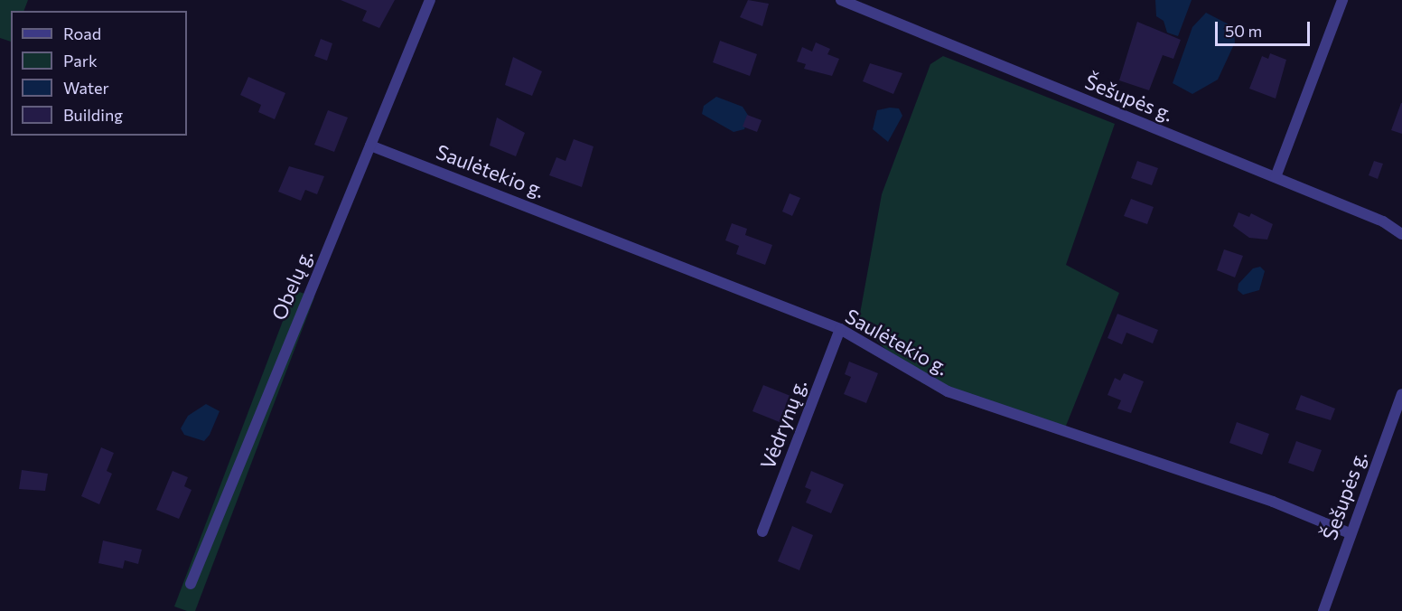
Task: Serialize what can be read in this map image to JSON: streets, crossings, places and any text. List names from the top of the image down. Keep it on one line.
{"streets":{"street":["Šešupės g.","Saulėtekio g.","Obelų g.","Vėdrynų g."]},"crossings":[["Šešupės g.","Saulėtekio g."],["Saulėtekio g.","Obelų g."],["Saulėtekio g.","Vėdrynų g."]],"legend":["Road","Park","Water","Building"],"scale_bar":"50 m"}
